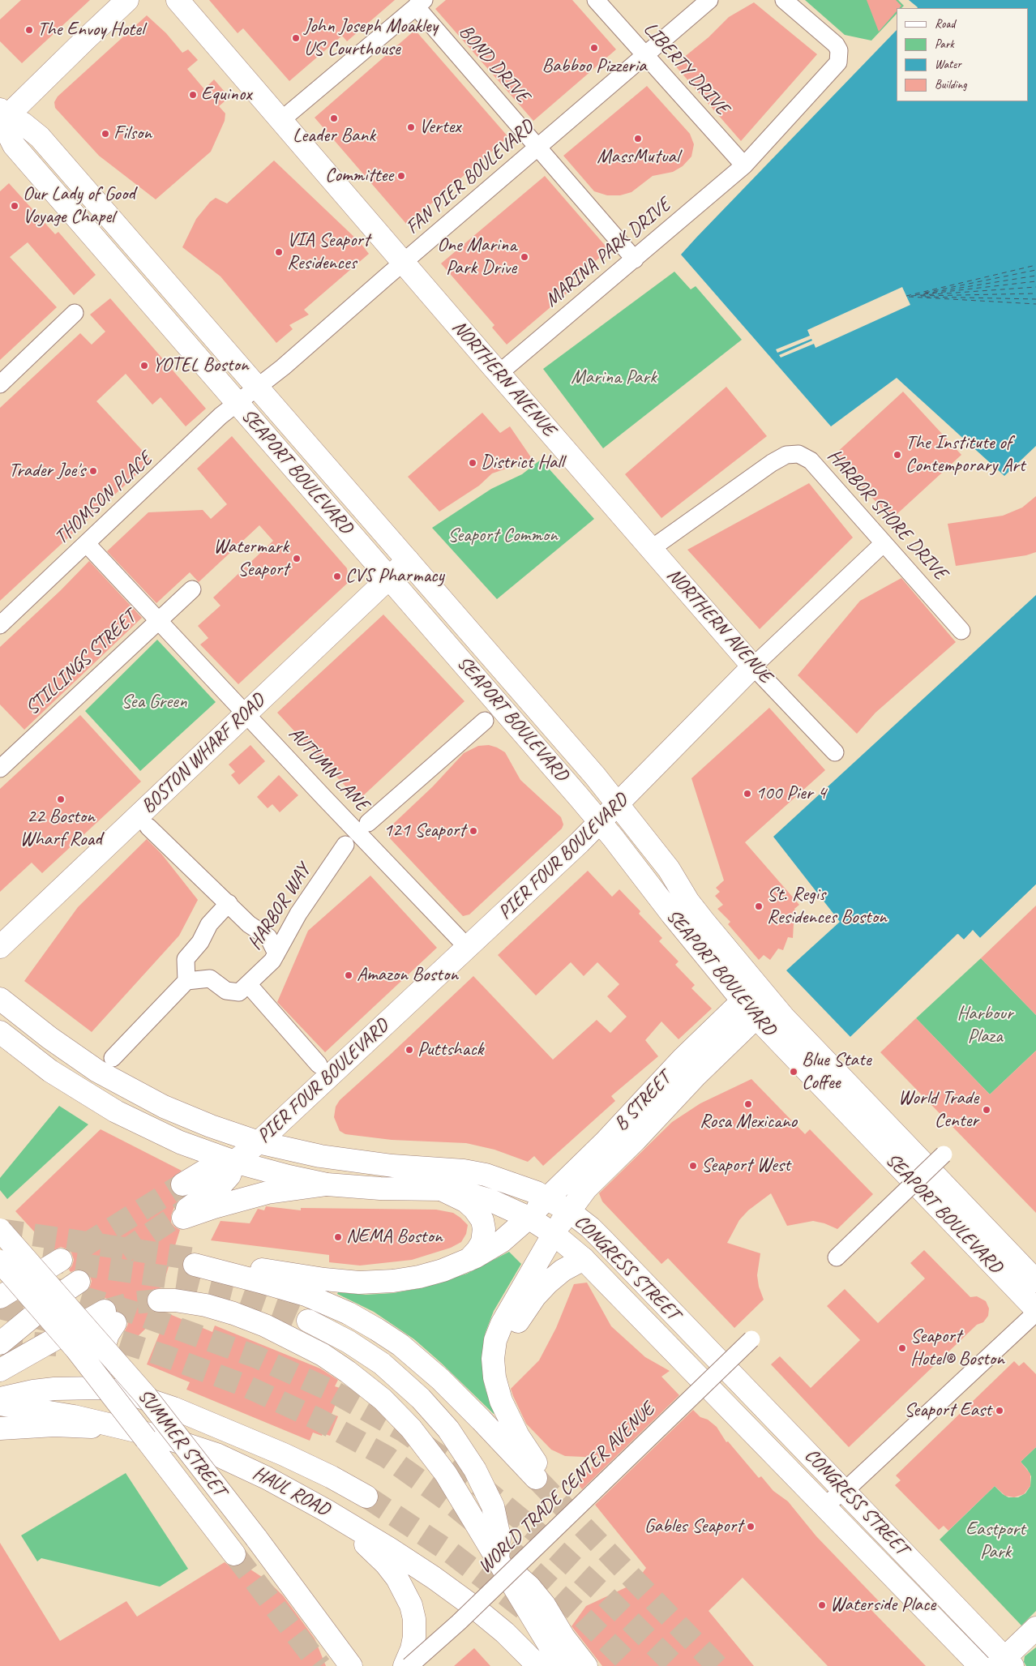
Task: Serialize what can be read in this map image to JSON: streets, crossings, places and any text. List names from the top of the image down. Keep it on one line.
{"streets":{"main road":["NORTHERN AVENUE","SEAPORT BOULEVARD","BOSTON WHARF ROAD","PIER FOUR BOULEVARD","B STREET","CONGRESS STREET","SUMMER STREET","HAUL ROAD"],"street":["BOND DRIVE","LIBERTY DRIVE","FAN PIER BOULEVARD","MARINA PARK DRIVE","THOMSON PLACE","HARBOR SHORE DRIVE","STILLINGS STREET","AUTUMN LANE","HARBOR WAY","WORLD TRADE CENTER AVENUE"]},"crossings":[["BOND DRIVE","FAN PIER BOULEVARD"],["BOND DRIVE","MARINA PARK DRIVE"],["LIBERTY DRIVE","FAN PIER BOULEVARD"],["LIBERTY DRIVE","MARINA PARK DRIVE"],["FAN PIER BOULEVARD","NORTHERN AVENUE"],["FAN PIER BOULEVARD","SEAPORT BOULEVARD"],["FAN PIER BOULEVARD","THOMSON PLACE"],["MARINA PARK DRIVE","NORTHERN AVENUE"],["NORTHERN AVENUE","HARBOR SHORE DRIVE"],["NORTHERN AVENUE","PIER FOUR BOULEVARD"],["SEAPORT BOULEVARD","THOMSON PLACE"],["SEAPORT BOULEVARD","BOSTON WHARF ROAD"],["SEAPORT BOULEVARD","PIER FOUR BOULEVARD"],["SEAPORT BOULEVARD","B STREET"],["THOMSON PLACE","AUTUMN LANE"],["HARBOR SHORE DRIVE","PIER FOUR BOULEVARD"],["STILLINGS STREET","AUTUMN LANE"],["BOSTON WHARF ROAD","AUTUMN LANE"],["AUTUMN LANE","PIER FOUR BOULEVARD"],["PIER FOUR BOULEVARD","CONGRESS STREET"],["B STREET","CONGRESS STREET"]],"parks":["Marina Park","Seaport Common","Sea Green","Harbour Plaza","Eastport Park"],"places":["The Envoy Hotel","John Joseph Moakley US Courthouse","Babboo Pizzeria","Equinox","Leader Bank","Vertex","Filson","MassMutual","Committee","Our Lady of Good Voyage Chapel","VIA Seaport Residences","One Marina Park Drive","YOTEL Boston","The Institute of Contemporary Art","District Hall","Trader Joe's","Watermark Seaport","CVS Pharmacy","100 Pier 4","22 Boston Wharf Road","121 Seaport","St. Regis Residences Boston","Amazon Boston","Puttshack","Blue State Coffee","Rosa Mexicano","World Trade Center","Seaport West","NEMA Boston","Seaport Hotel® Boston","Seaport East","Gables Seaport","Waterside Place"],"legend":["Road","Park","Water","Building"]}
